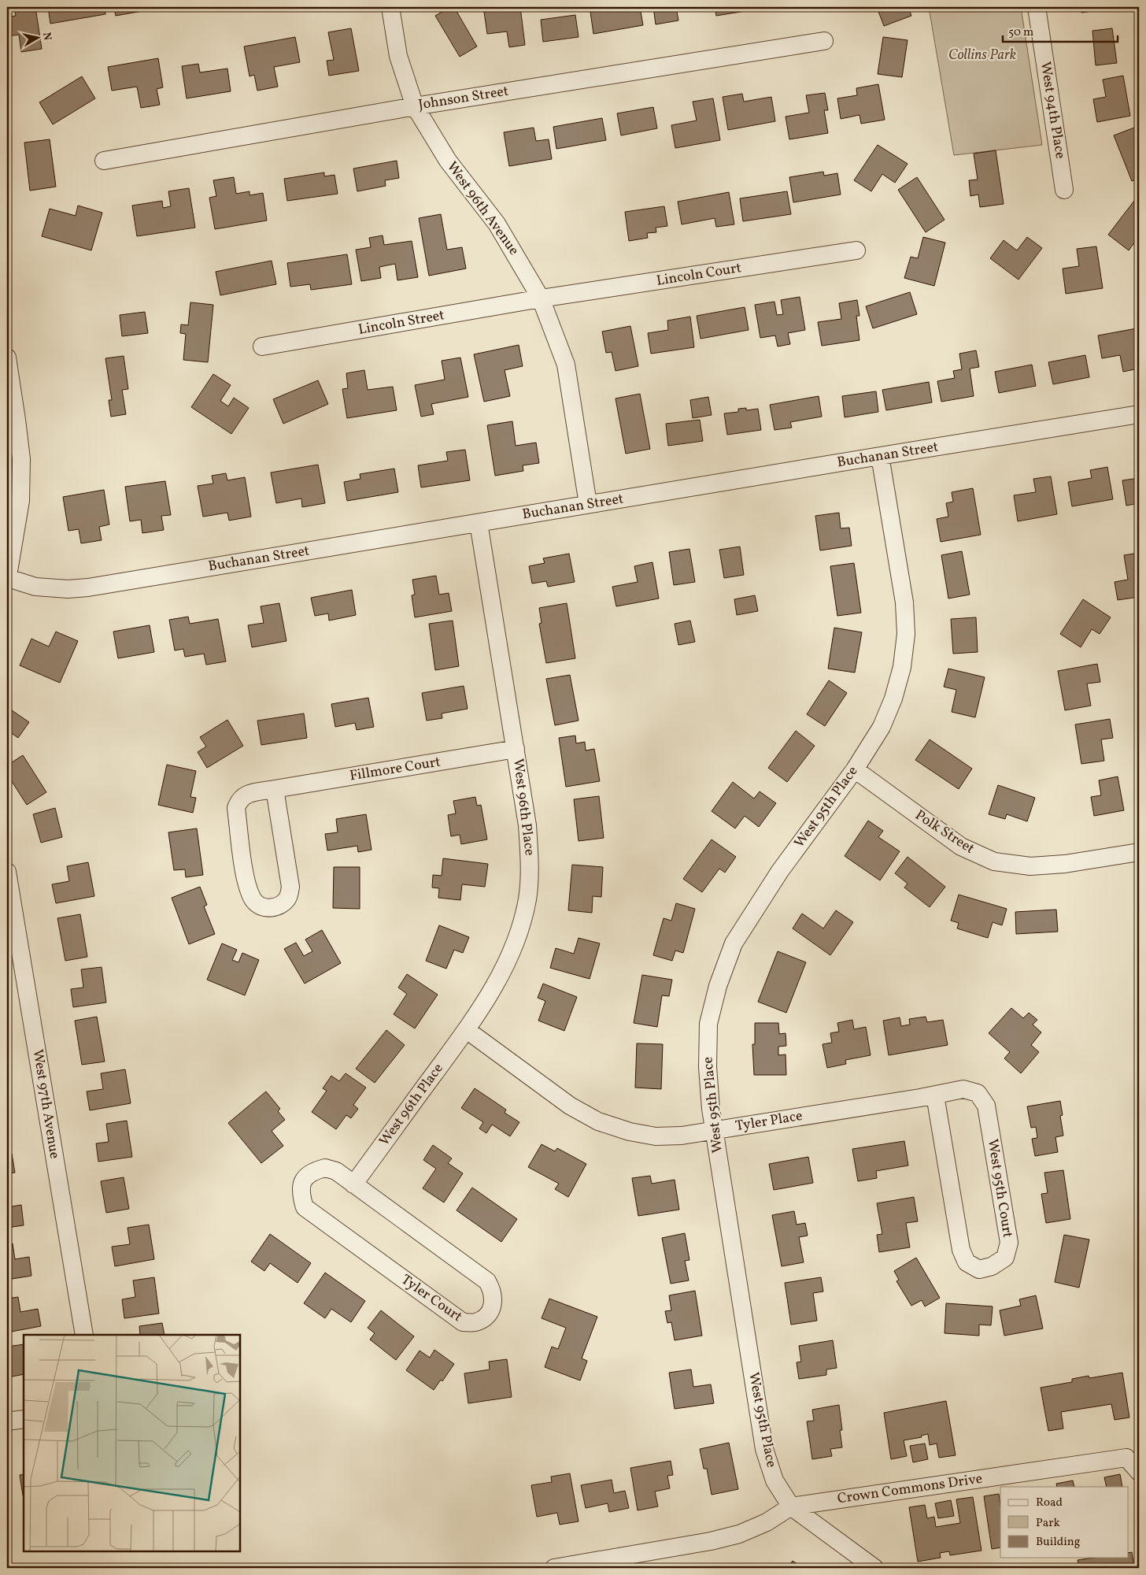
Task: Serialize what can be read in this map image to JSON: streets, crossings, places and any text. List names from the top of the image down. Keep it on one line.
{"streets":{"street":["Johnson Street","West 94th Place","West 96th Avenue","Lincoln Court","Lincoln Street","Buchanan Street","Fillmore Court","West 96th Place","West 95th Place","Polk Street","West 97th Avenue","Tyler Place","West 95th Court","Tyler Court","Crown Commons Drive"]},"crossings":[["Johnson Street","West 96th Avenue"],["West 96th Avenue","Lincoln Court"],["West 96th Avenue","Lincoln Street"],["West 96th Avenue","Buchanan Street"],["Lincoln Court","Lincoln Street"],["Buchanan Street","West 96th Place"],["Buchanan Street","West 95th Place"],["Fillmore Court","West 96th Place"],["West 96th Place","Tyler Place"],["West 96th Place","Tyler Court"],["West 95th Place","Polk Street"],["West 95th Place","Tyler Place"],["West 95th Place","Crown Commons Drive"],["Tyler Place","West 95th Court"]],"parks":["Collins Park"],"legend":["Road","Park","Building"],"scale_bar":"50 m","north":"right"}
